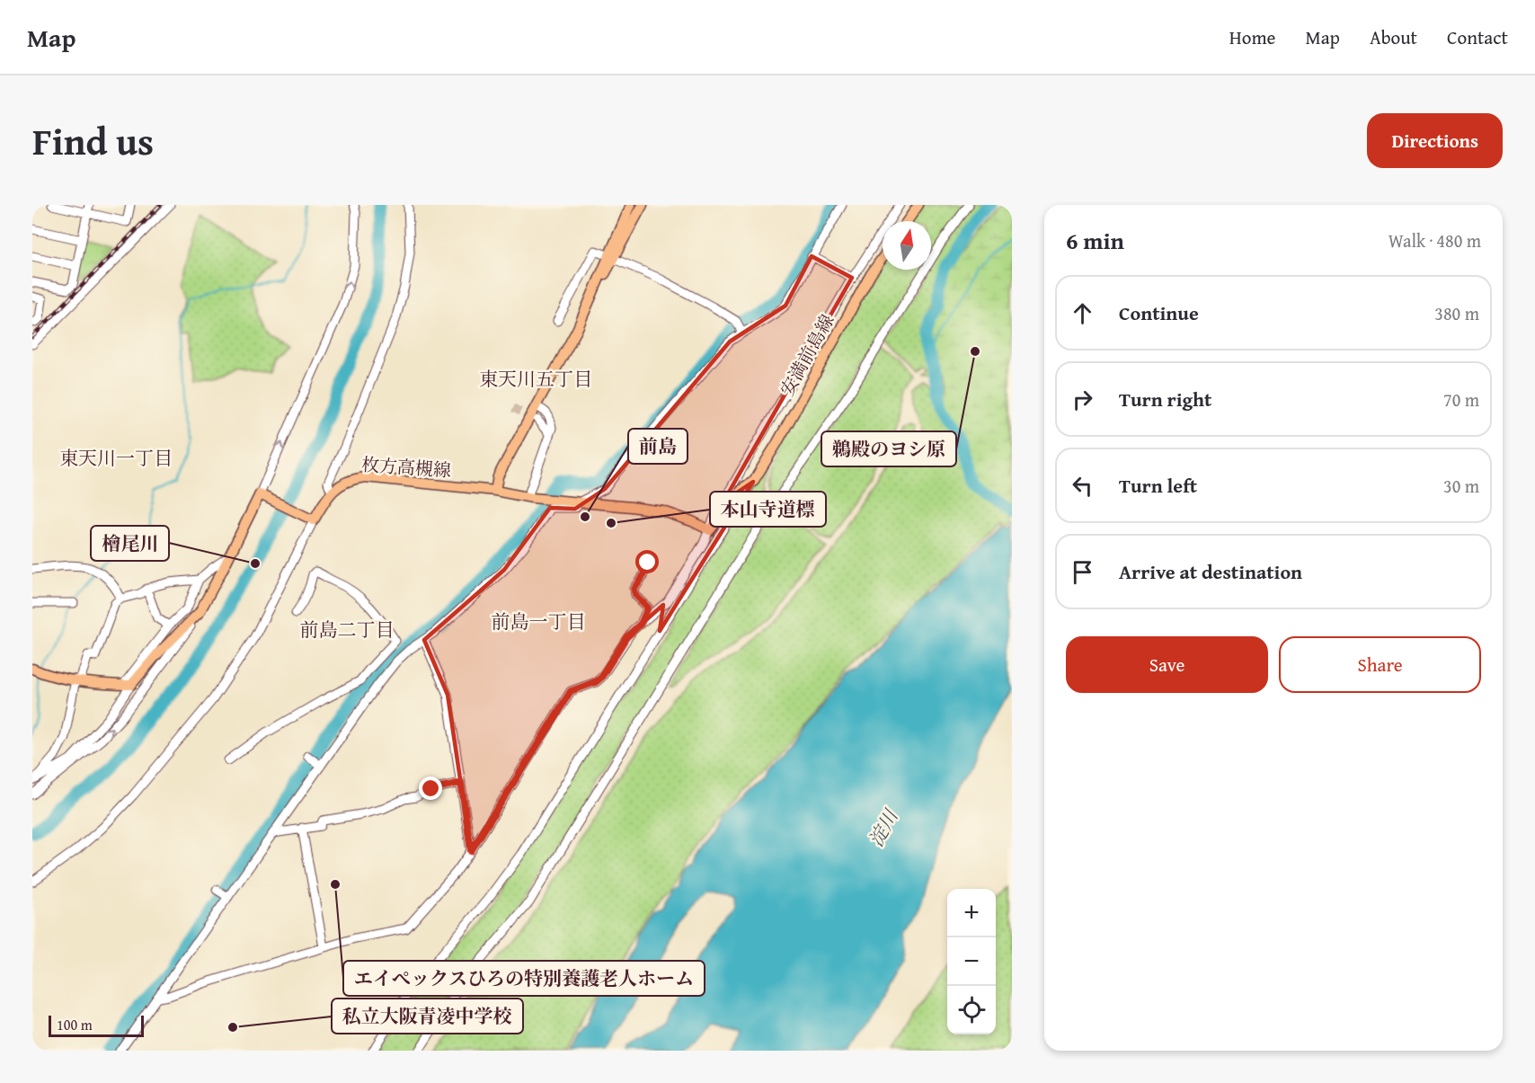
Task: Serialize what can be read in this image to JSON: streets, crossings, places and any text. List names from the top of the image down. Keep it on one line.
{"streets":{"main road":["安満前島線","枚方高槻線"]},"districts":["東天川五丁目","東天川一丁目","前島一丁目","前島二丁目"],"water":["淀川"],"places":["鵜殿のヨシ原","前島","本山寺道標","檜尾川","エイぺックスひろの特別養護老人ホーム","私立大阪青凌中学校"],"scale_bar":"100 m","north":"top","page":{"header":"Map","nav":["Home","Map","About","Contact"],"title":"Find us","buttons":["Directions",["Save","Share"]],"heading":["6 min","Walk · 480 m"],"list":[["Continue","380 m"],["Turn right","70 m"],["Turn left","30 m"],"Arrive at destination"],"map_buttons":["+","−"],"scale":"100 m"}}
